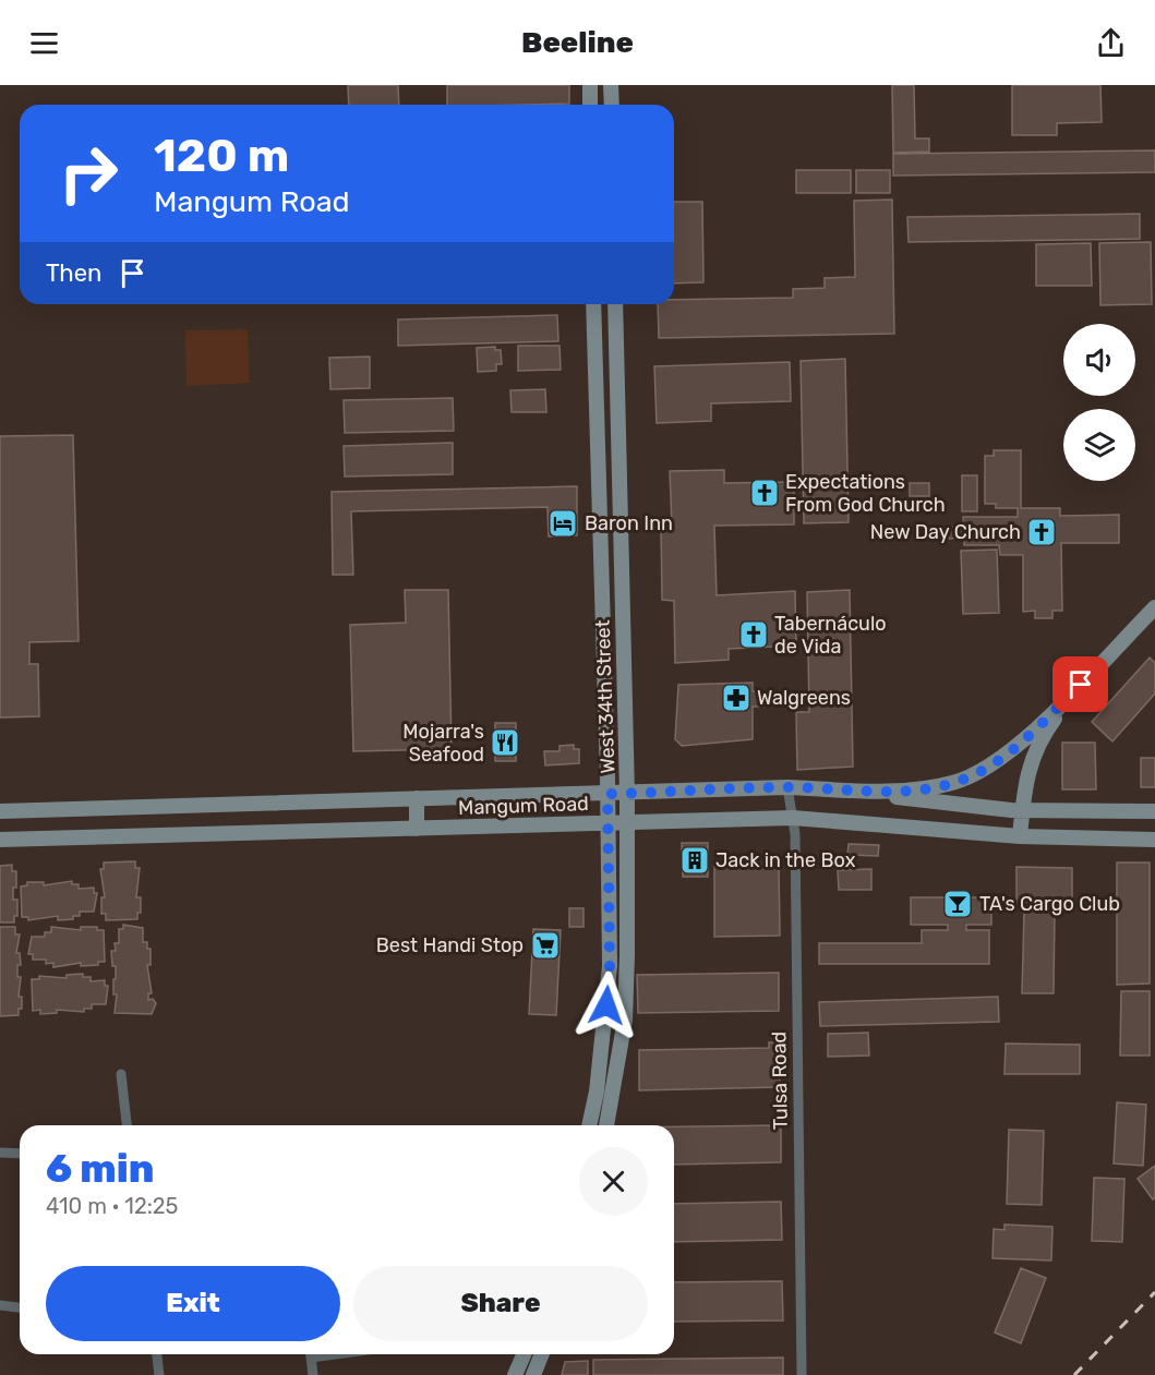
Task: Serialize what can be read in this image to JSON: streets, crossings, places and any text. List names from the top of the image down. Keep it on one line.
{"streets":{"main road":["West 34th Street","Mangum Road"],"street":["Tulsa Road"]},"crossings":[["West 34th Street","Mangum Road"],["Mangum Road","Tulsa Road"]],"places":{"church":["Expectations From God Church","New Day Church","Tabernáculo de Vida"],"hotel":["Baron Inn"],"pharmacy":["Walgreens"],"restaurant":["Mojarra's Seafood"],"building":["Jack in the Box"],"bar":["TA's Cargo Club"],"supermarket":["Best Handi Stop"]},"page":{"header":"Beeline","turn":["120 m","Mangum Road"],"then":"Then","heading":["6 min","410 m · 12:25"],"buttons":["Exit","Share"]}}
